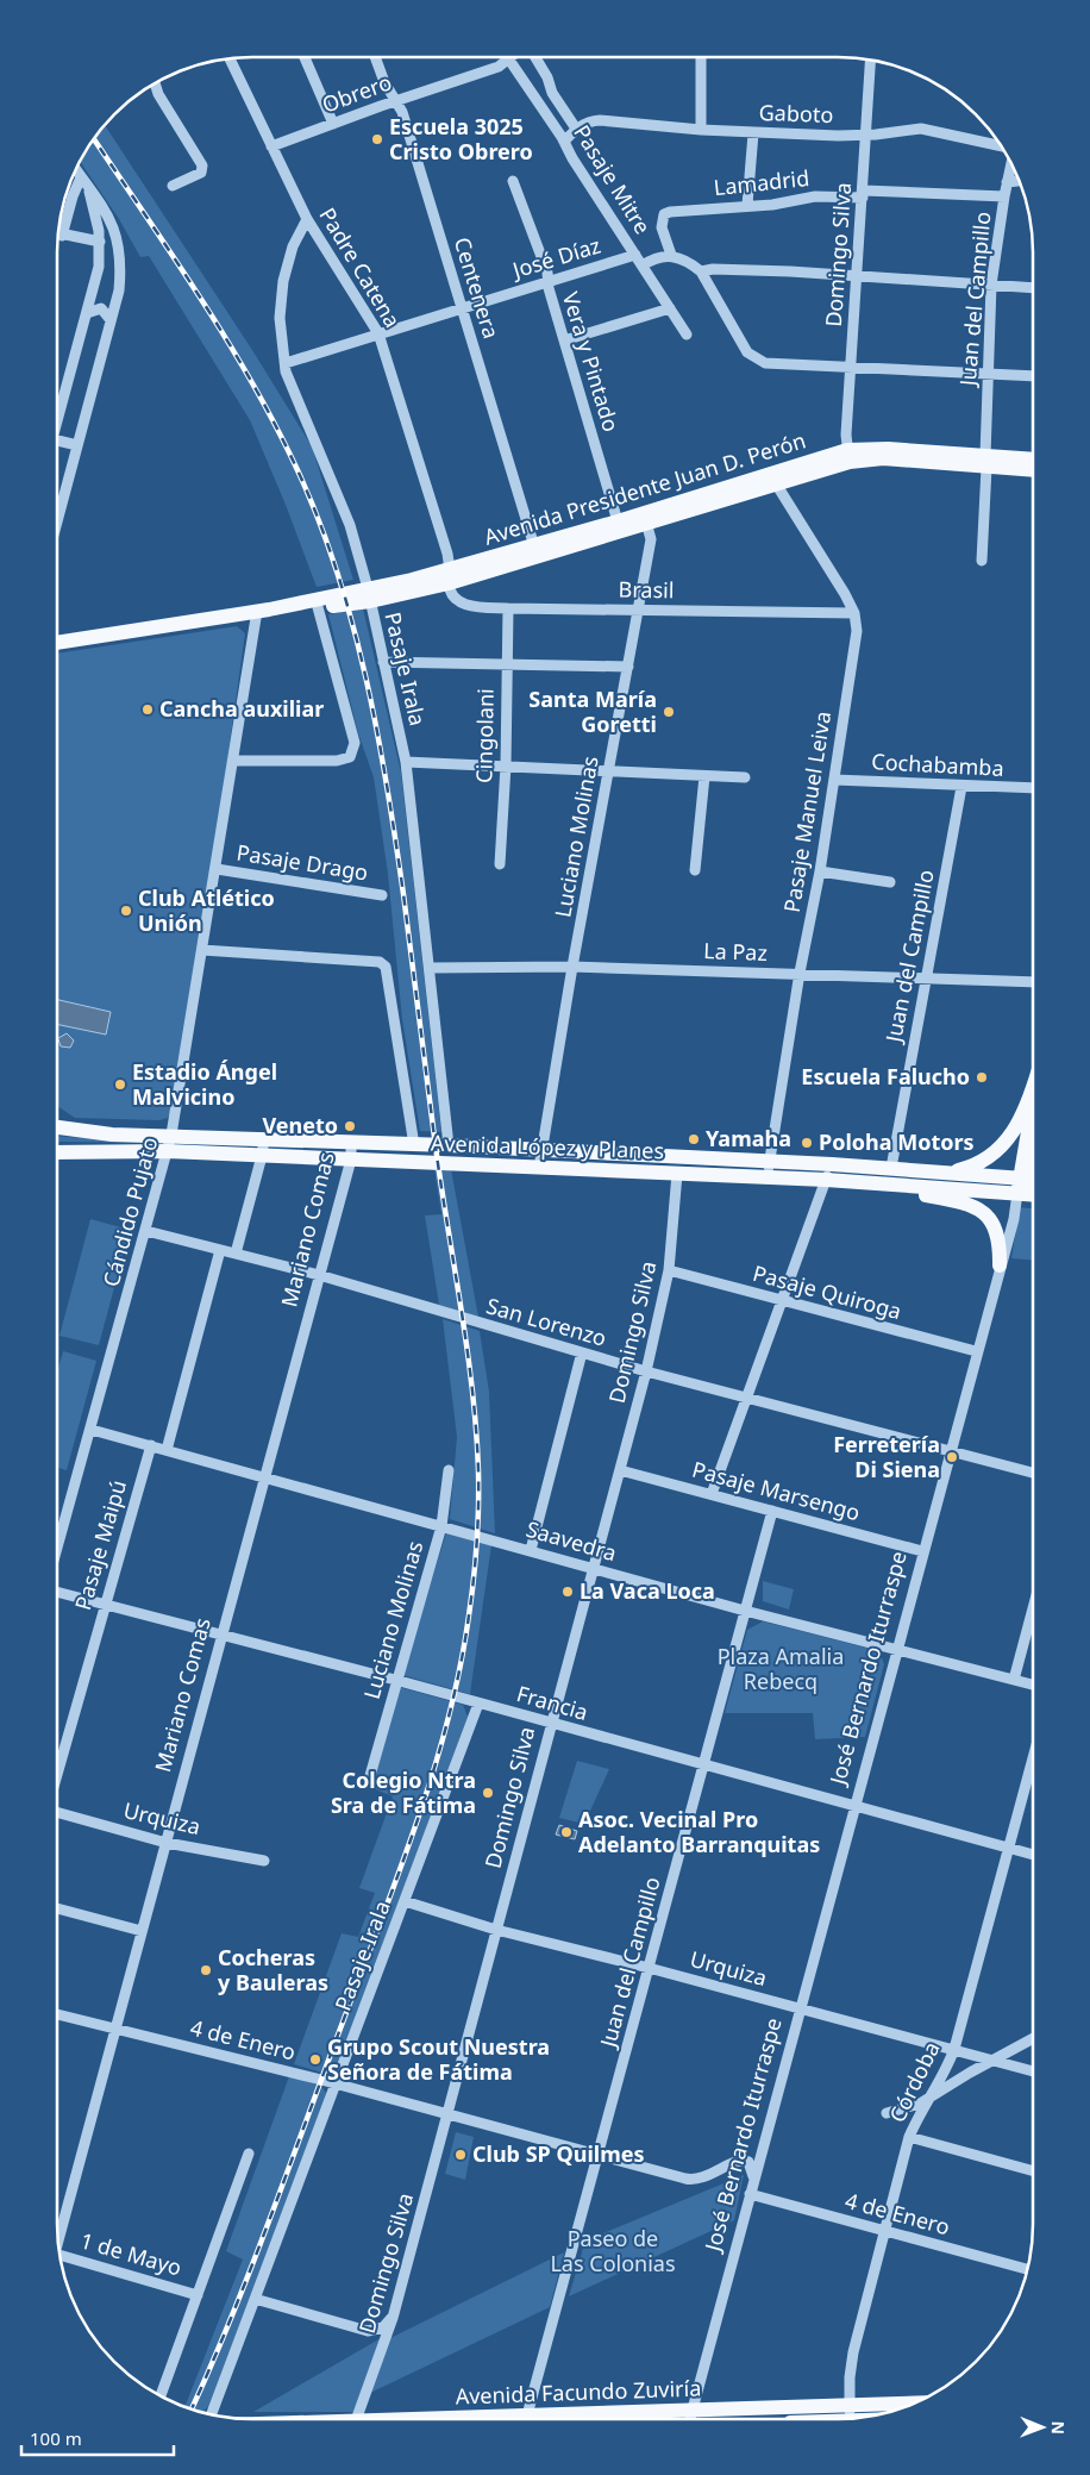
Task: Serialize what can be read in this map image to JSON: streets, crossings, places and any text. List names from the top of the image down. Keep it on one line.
{"streets":{"main road":["Avenida Presidente Juan D. Perón","Avenida López y Planes","José Bernardo Iturraspe","Avenida Facundo Zuviría"],"street":["Obrero","Gaboto","Pasaje Mitre","Lamadrid","Domingo Silva","José Díaz","Padre Catena","Centenera","Juan del Campillo","Vera y Pintado","Brasil","Pasaje Irala","Cingolani","Cochabamba","Pasaje Manuel Leiva","Luciano Molinas","Pasaje Drago","La Paz","Cándido Pujato","Mariano Comas","Pasaje Quiroga","San Lorenzo","Pasaje Marsengo","Saavedra","Pasaje Maipú","Francia","Urquiza","4 de Enero","Córdoba","1 de Mayo"]},"crossings":[["Obrero","Pasaje Mitre"],["Obrero","Padre Catena"],["Obrero","Centenera"],["Gaboto","Domingo Silva"],["Pasaje Mitre","José Díaz"],["Lamadrid","Domingo Silva"],["Lamadrid","Juan del Campillo"],["Domingo Silva","Avenida Presidente Juan D. Perón"],["Domingo Silva","Avenida López y Planes"],["Domingo Silva","Pasaje Quiroga"],["Domingo Silva","San Lorenzo"],["Domingo Silva","Pasaje Marsengo"],["Domingo Silva","Saavedra"],["Domingo Silva","Francia"],["Domingo Silva","Urquiza"],["Domingo Silva","4 de Enero"],["José Díaz","Padre Catena"],["José Díaz","Centenera"],["José Díaz","Vera y Pintado"],["José Díaz","Pasaje Irala"],["Padre Catena","Avenida Presidente Juan D. Perón"],["Padre Catena","Brasil"],["Padre Catena","Pasaje Irala"],["Centenera","Avenida Presidente Juan D. Perón"],["Juan del Campillo","Avenida Presidente Juan D. Perón"],["Juan del Campillo","Cochabamba"],["Juan del Campillo","La Paz"],["Juan del Campillo","Avenida López y Planes"],["Juan del Campillo","Pasaje Marsengo"],["Juan del Campillo","Saavedra"],["Juan del Campillo","Francia"],["Juan del Campillo","Urquiza"],["Juan del Campillo","4 de Enero"],["Vera y Pintado","Avenida Presidente Juan D. Perón"],["Avenida Presidente Juan D. Perón","Brasil"],["Avenida Presidente Juan D. Perón","Pasaje Irala"],["Avenida Presidente Juan D. Perón","Luciano Molinas"],["Avenida Presidente Juan D. Perón","Cándido Pujato"],["Brasil","Cingolani"],["Brasil","Pasaje Manuel Leiva"],["Brasil","Luciano Molinas"],["Pasaje Irala","La Paz"],["Pasaje Irala","Avenida López y Planes"],["Pasaje Irala","Francia"],["Pasaje Irala","Urquiza"],["Pasaje Irala","4 de Enero"],["Cochabamba","Pasaje Manuel Leiva"],["Pasaje Manuel Leiva","La Paz"],["Pasaje Manuel Leiva","Avenida López y Planes"],["Luciano Molinas","La Paz"],["Luciano Molinas","Avenida López y Planes"],["Luciano Molinas","Saavedra"],["Luciano Molinas","Francia"],["Pasaje Drago","Cándido Pujato"],["Avenida López y Planes","Cándido Pujato"],["Avenida López y Planes","Mariano Comas"],["Avenida López y Planes","José Bernardo Iturraspe"],["Cándido Pujato","San Lorenzo"],["Cándido Pujato","Saavedra"],["Mariano Comas","San Lorenzo"],["Mariano Comas","Saavedra"],["Mariano Comas","Francia"],["Mariano Comas","Urquiza"],["Mariano Comas","4 de Enero"],["Pasaje Quiroga","José Bernardo Iturraspe"],["San Lorenzo","José Bernardo Iturraspe"],["Pasaje Marsengo","José Bernardo Iturraspe"],["Saavedra","Pasaje Maipú"],["Saavedra","José Bernardo Iturraspe"],["Pasaje Maipú","Francia"],["José Bernardo Iturraspe","Francia"],["José Bernardo Iturraspe","Urquiza"],["José Bernardo Iturraspe","4 de Enero"],["José Bernardo Iturraspe","Avenida Facundo Zuviría"],["Francia","Córdoba"],["Urquiza","Córdoba"],["4 de Enero","Córdoba"],["Córdoba","Avenida Facundo Zuviría"]],"parks":["Plaza Amalia Rebecq","Paseo de Las Colonias"],"places":["Escuela 3025 Cristo Obrero","Cancha auxiliar","Santa María Goretti","Club Atlético Unión","Escuela Falucho","Estadio Ángel Malvicino","Veneto","Yamaha","Poloha Motors","Ferretería Di Siena","La Vaca Loca","Colegio Ntra Sra de Fátima","Asoc. Vecinal Pro Adelanto Barranquitas","Cocheras y Bauleras","Grupo Scout Nuestra Señora de Fátima","Club SP Quilmes"],"scale_bar":"100 m","north":"right"}
